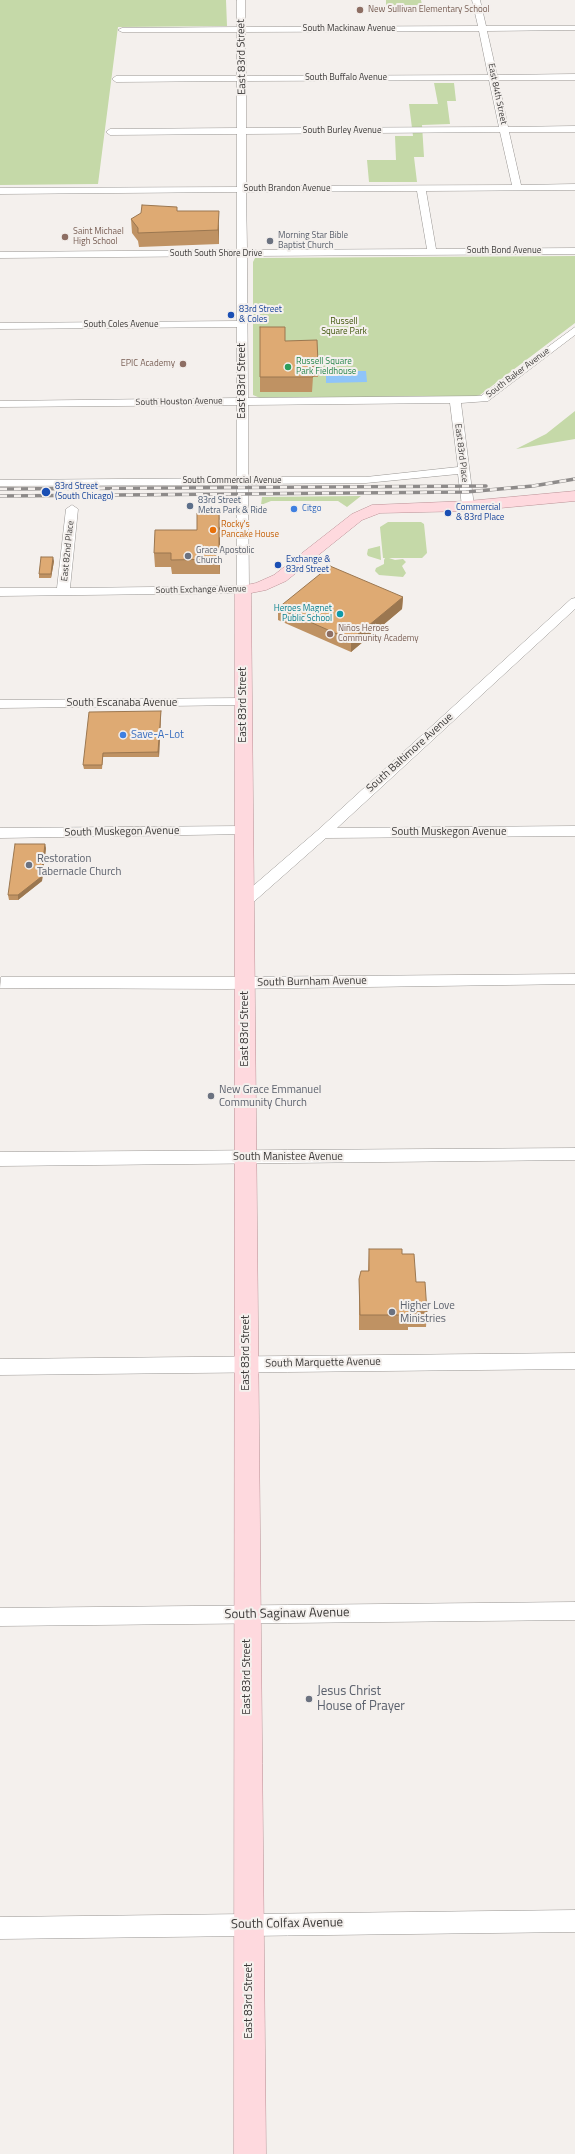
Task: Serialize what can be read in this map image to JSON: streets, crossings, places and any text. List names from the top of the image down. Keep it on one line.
{"streets":{"main road":["East 83rd Street","South Exchange Avenue"],"street":["South Mackinaw Avenue","South Buffalo Avenue","East 84th Street","South Burley Avenue","South Brandon Avenue","South Bond Avenue","South South Shore Drive","South Coles Avenue","South Baker Avenue","South Houston Avenue","East 83rd Place","South Commercial Avenue","East 82nd Place","South Escanaba Avenue","South Baltimore Avenue","South Muskegon Avenue","South Burnham Avenue","South Manistee Avenue","South Marquette Avenue","South Saginaw Avenue","South Colfax Avenue"]},"crossings":[["South Mackinaw Avenue","East 83rd Street"],["South Mackinaw Avenue","East 84th Street"],["East 83rd Street","South Buffalo Avenue"],["East 83rd Street","South Burley Avenue"],["East 83rd Street","South Brandon Avenue"],["East 83rd Street","South South Shore Drive"],["East 83rd Street","South Coles Avenue"],["East 83rd Street","South Houston Avenue"],["East 83rd Street","South Commercial Avenue"],["East 83rd Street","South Exchange Avenue"],["East 83rd Street","South Escanaba Avenue"],["East 83rd Street","South Baltimore Avenue"],["East 83rd Street","South Muskegon Avenue"],["East 83rd Street","South Burnham Avenue"],["East 83rd Street","South Manistee Avenue"],["East 83rd Street","South Marquette Avenue"],["East 83rd Street","South Saginaw Avenue"],["East 83rd Street","South Colfax Avenue"],["South Buffalo Avenue","East 84th Street"],["East 84th Street","South Burley Avenue"],["East 84th Street","South Brandon Avenue"],["South Bond Avenue","South South Shore Drive"],["South Baker Avenue","South Houston Avenue"],["South Baker Avenue","East 83rd Place"],["South Houston Avenue","East 83rd Place"],["East 83rd Place","South Commercial Avenue"],["East 83rd Place","South Exchange Avenue"],["East 82nd Place","South Exchange Avenue"],["South Baltimore Avenue","South Muskegon Avenue"]],"parks":["Russell Square Park"],"places":["New Sullivan Elementary School","Saint Michael High School","Morning Star Bible Baptist Church","83rd Street & Coles","EPIC Academy","Russell Square Park Fieldhouse","83rd Street (South Chicago)","83rd Street Metra Park & Ride","Citgo","Commercial & 83rd Place","Rocky's Pancake House","Grace Apostolic Church","Exchange & 83rd Street","Heroes Magnet Public School","Niños Heroes Community Academy","Save-A-Lot","Restoration Tabernacle Church","New Grace Emmanuel Community Church","Higher Love Ministries","Jesus Christ House of Prayer"]}
